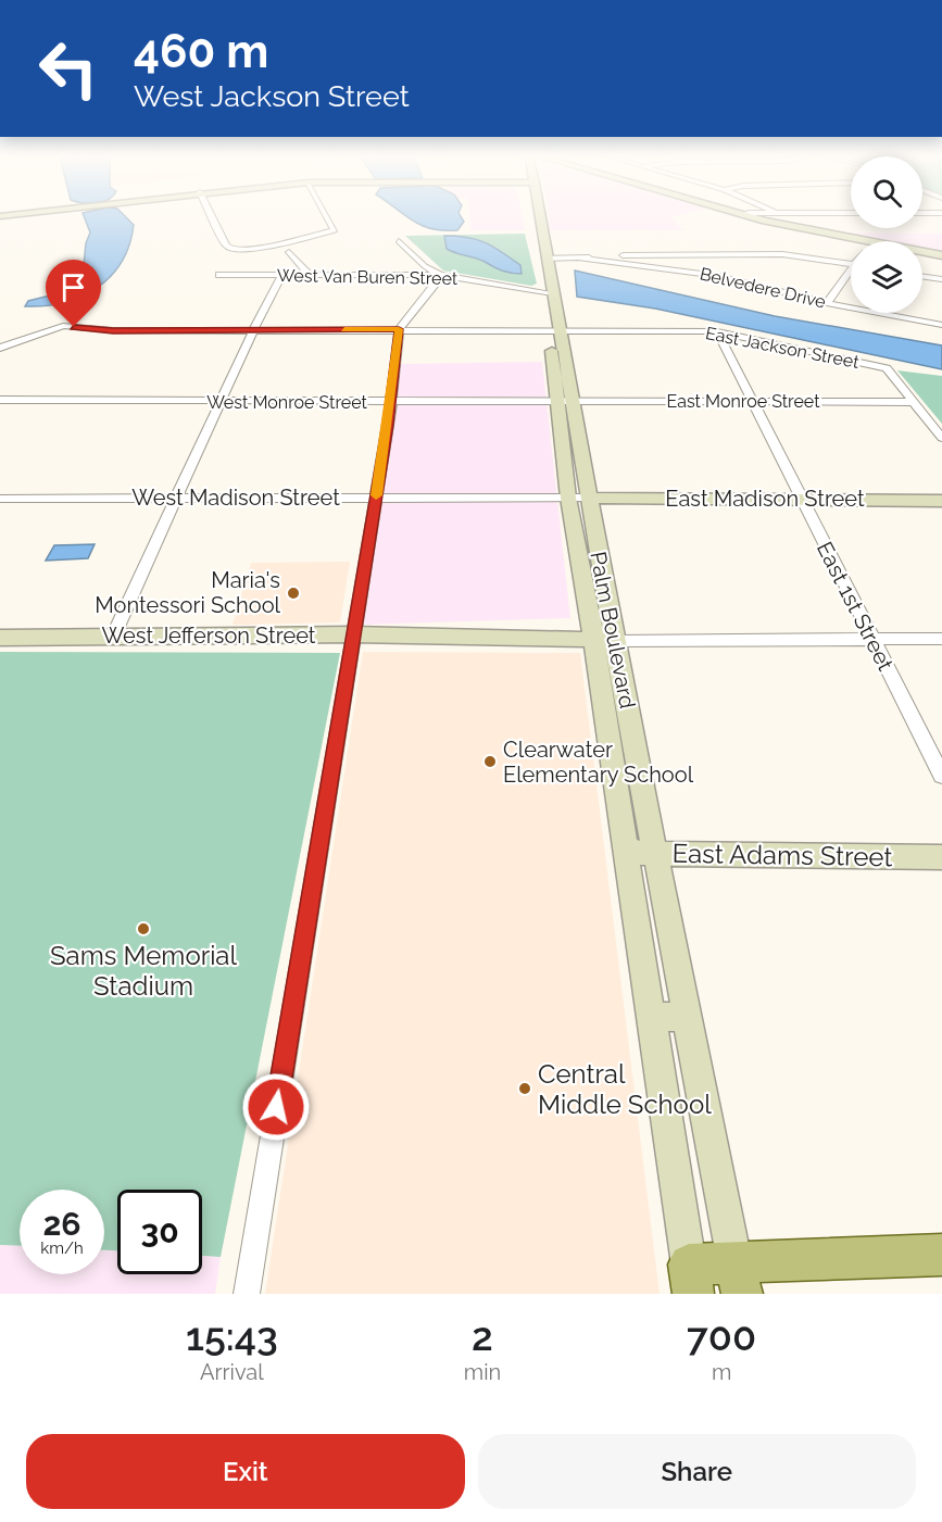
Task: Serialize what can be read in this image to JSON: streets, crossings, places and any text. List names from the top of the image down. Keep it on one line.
{"streets":{"main road":["East Madison Street","Palm Boulevard","West Jefferson Street","East Adams Street"],"street":["West Van Buren Street","Belvedere Drive","East Jackson Street","East Monroe Street","West Monroe Street","West Madison Street","East 1st Street"]},"crossings":[["West Van Buren Street","Palm Boulevard"],["East Jackson Street","East Monroe Street"],["East Jackson Street","East 1st Street"],["East Jackson Street","Palm Boulevard"],["East Monroe Street","West Monroe Street"],["East Monroe Street","East 1st Street"],["East Monroe Street","Palm Boulevard"],["West Monroe Street","Palm Boulevard"],["West Madison Street","East Madison Street"],["West Madison Street","Palm Boulevard"],["East Madison Street","East 1st Street"],["East Madison Street","Palm Boulevard"],["Palm Boulevard","West Jefferson Street"],["Palm Boulevard","East Adams Street"]],"places":["Maria's Montessori School","Clearwater Elementary School","Sams Memorial Stadium","Central Middle School"],"page":{"turn":["460 m","West Jackson Street"],"speed":"26 km/h","limit":"30","eta":["15:43","Arrival","2","min","700","m"],"buttons":["Exit","Share"]}}
